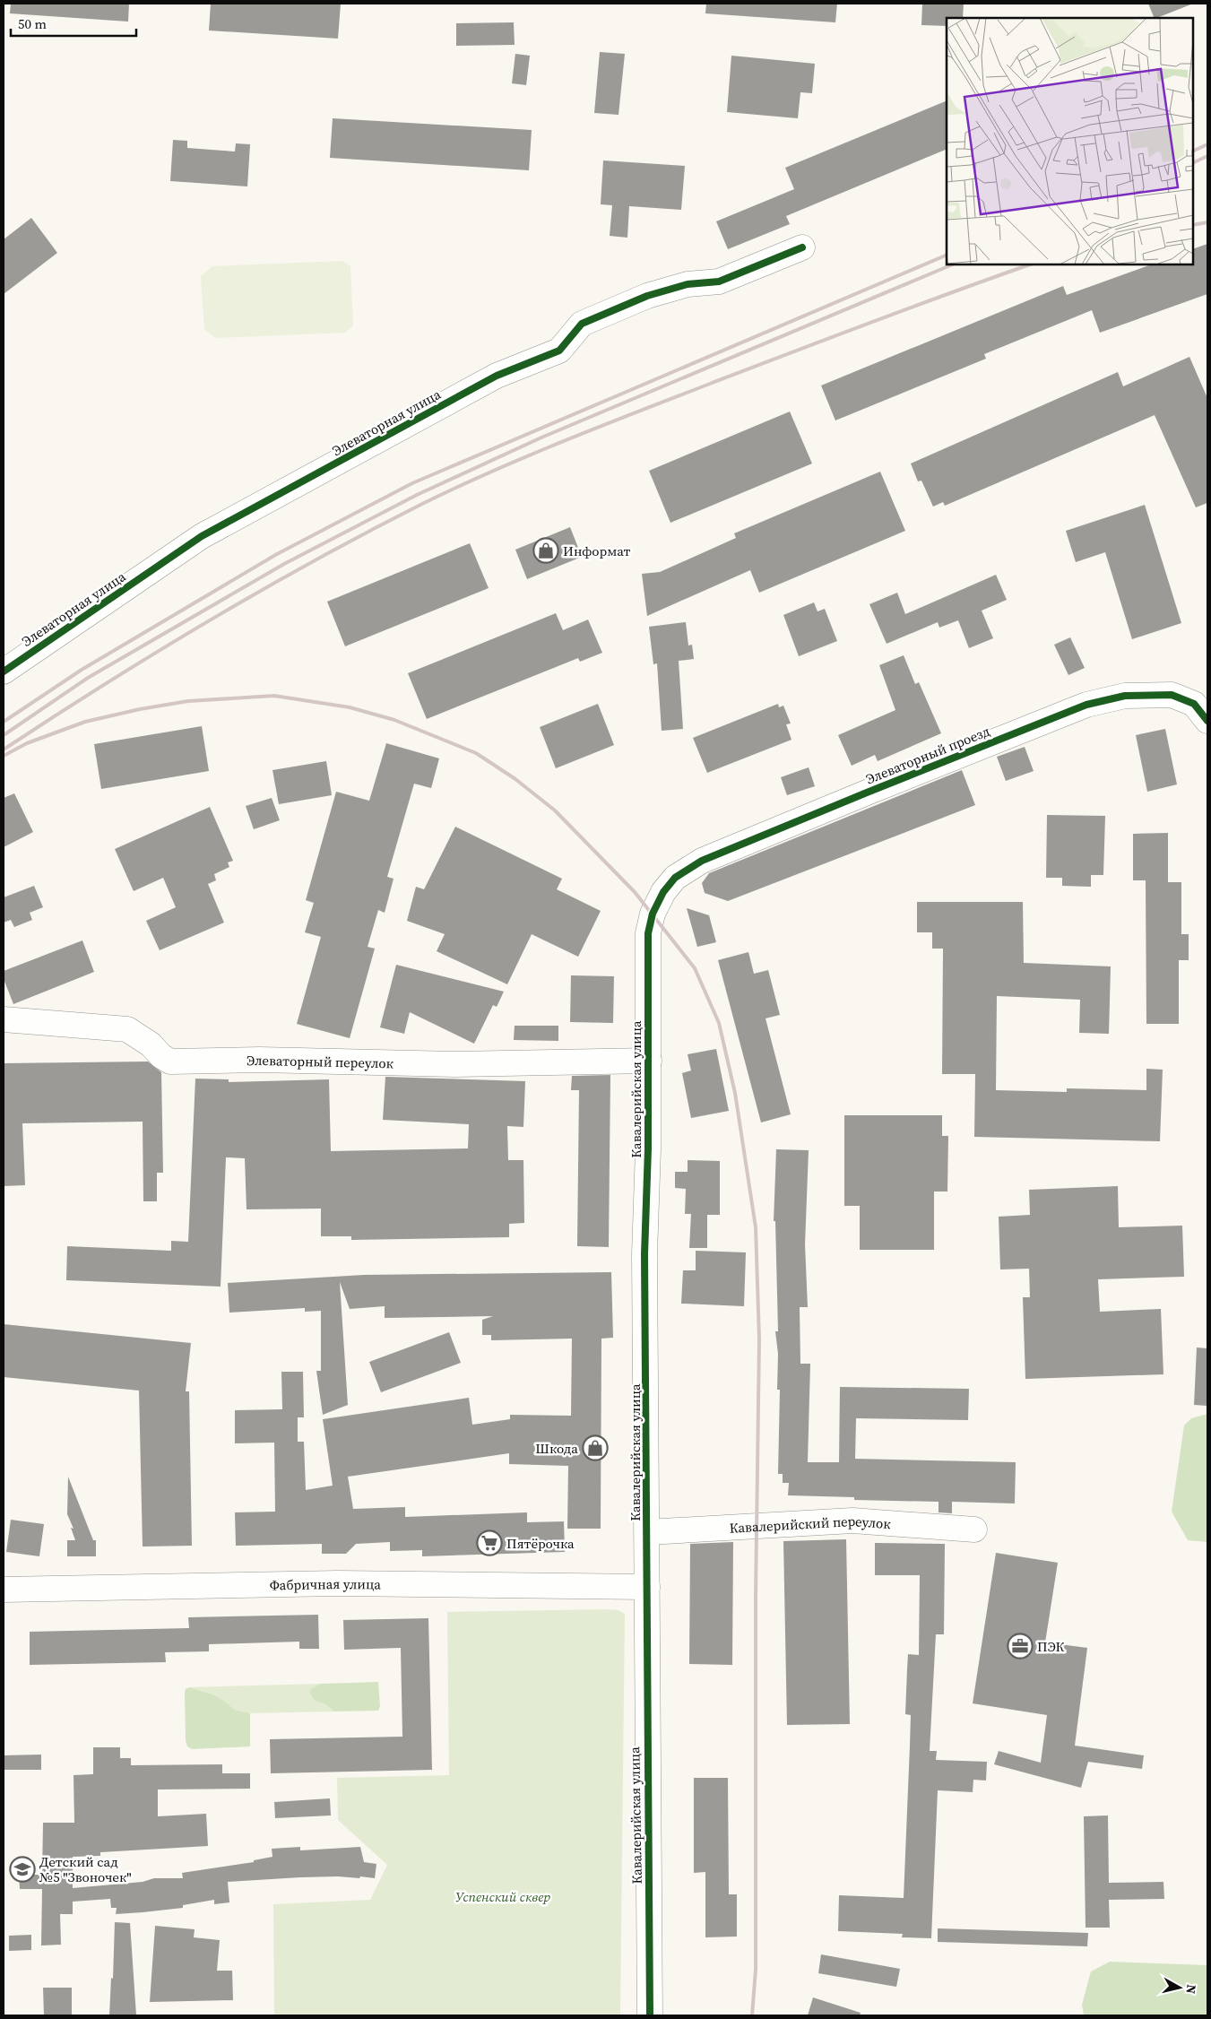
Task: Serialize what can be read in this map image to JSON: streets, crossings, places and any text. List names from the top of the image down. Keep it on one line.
{"streets":{"street":["Элеваторная улица","Элеваторный проезд","Элеваторный переулок","Кавалерийская улица","Кавалерийский переулок","Фабричная улица"]},"crossings":[["Элеваторный проезд","Кавалерийская улица"],["Элеваторный переулок","Кавалерийская улица"],["Кавалерийская улица","Кавалерийский переулок"],["Кавалерийская улица","Фабричная улица"]],"parks":["Успенский сквер"],"places":{"shop":["Информат","Шкода"],"supermarket":["Пятёрочка"],"office":["ПЭК"],"school or university":["Детский сад №5 \"Звоночек\""]},"scale_bar":"50 m","north":"right"}
